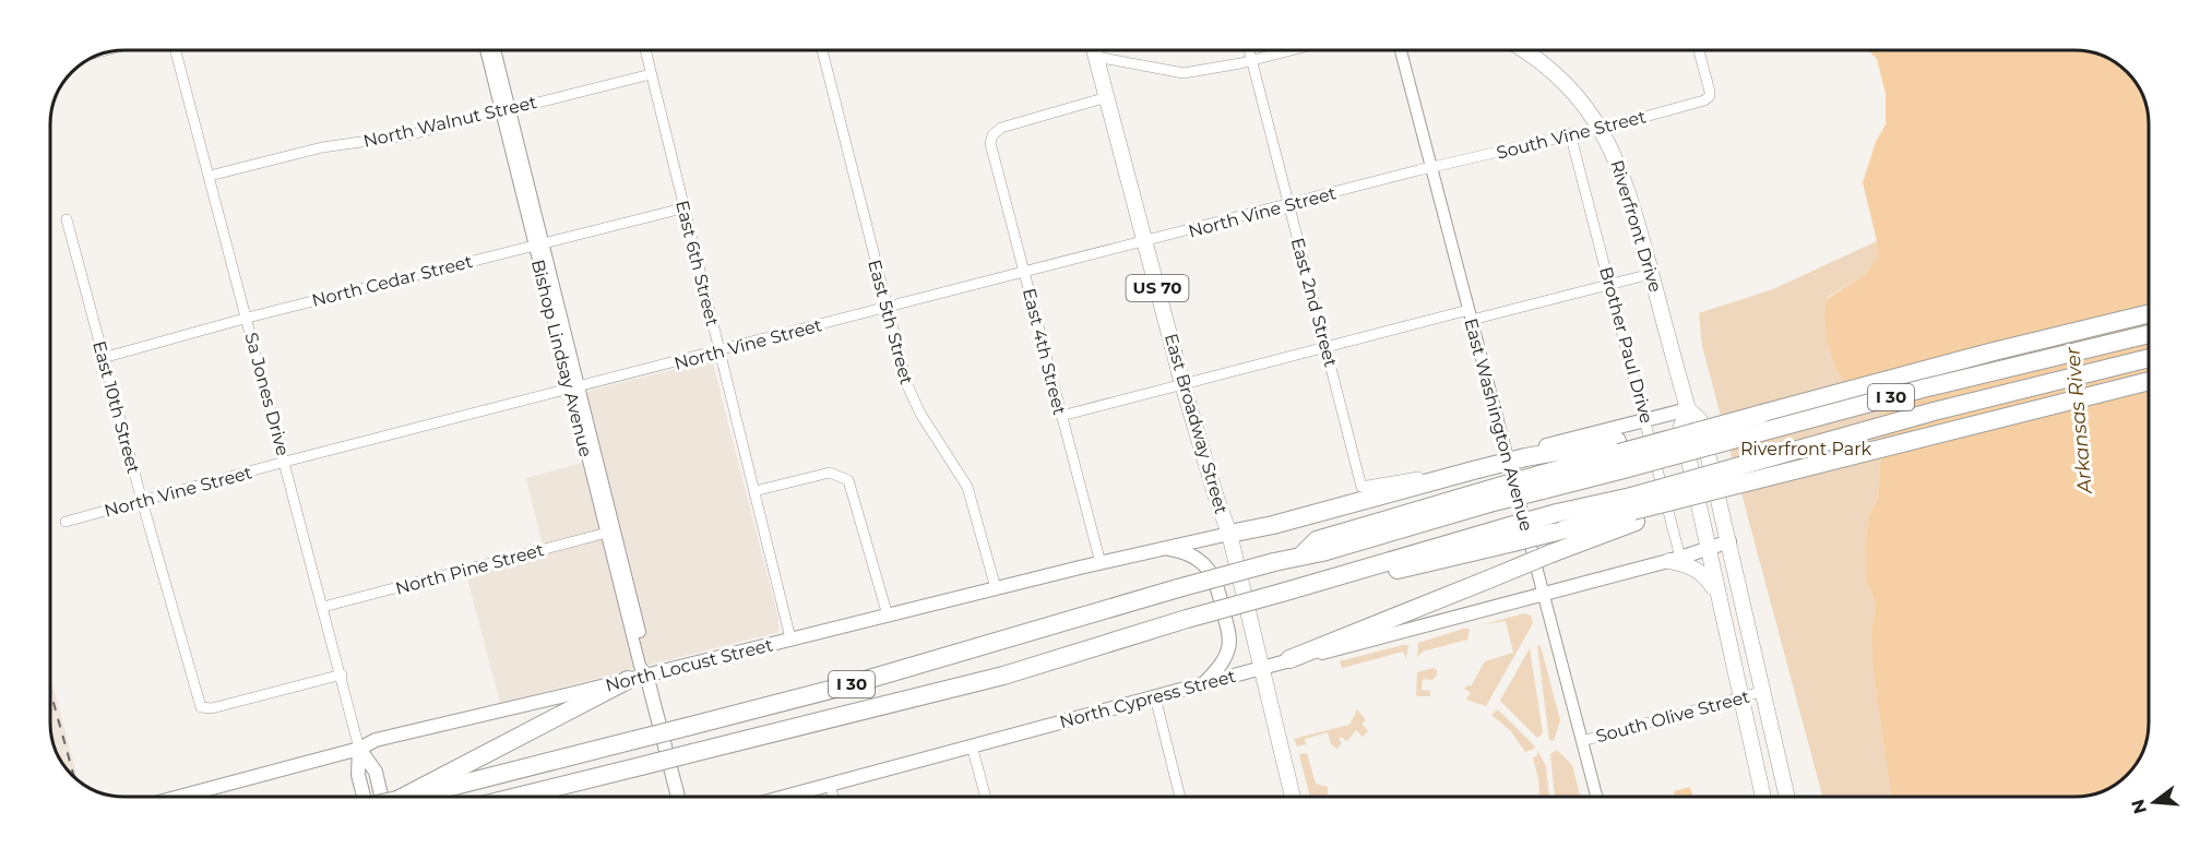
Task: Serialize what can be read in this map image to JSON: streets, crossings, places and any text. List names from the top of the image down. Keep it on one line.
{"streets":{"highway":["I 30"],"main road":["Riverfront Drive","US 70","Bishop Lindsay Avenue","Sa Jones Drive","East Broadway Street","North Locust Street","North Cypress Street"],"street":["North Walnut Street","South Vine Street","North Vine Street","East 6th Street","North Cedar Street","East 2nd Street","East 5th Street","Brother Paul Drive","East 4th Street","East 10th Street","East Washington Avenue","North Pine Street","South Olive Street"]},"crossings":[["North Walnut Street","East 6th Street"],["North Walnut Street","Bishop Lindsay Avenue"],["North Walnut Street","Sa Jones Drive"],["South Vine Street","North Vine Street"],["South Vine Street","Riverfront Drive"],["South Vine Street","Brother Paul Drive"],["South Vine Street","East Washington Avenue"],["North Vine Street","East 6th Street"],["North Vine Street","East 2nd Street"],["North Vine Street","East 5th Street"],["North Vine Street","East 4th Street"],["North Vine Street","Bishop Lindsay Avenue"],["North Vine Street","Sa Jones Drive"],["North Vine Street","East 10th Street"],["North Vine Street","East Broadway Street"],["North Vine Street","East Washington Avenue"],["Riverfront Drive","North Cypress Street"],["Riverfront Drive","South Olive Street"],["East 6th Street","North Cedar Street"],["East 6th Street","North Locust Street"],["North Cedar Street","Bishop Lindsay Avenue"],["North Cedar Street","Sa Jones Drive"],["North Cedar Street","East 10th Street"],["East 2nd Street","East Washington Avenue"],["East 5th Street","North Locust Street"],["Brother Paul Drive","North Cypress Street"],["East 4th Street","East Broadway Street"],["East 4th Street","North Locust Street"],["Bishop Lindsay Avenue","North Pine Street"],["Bishop Lindsay Avenue","North Locust Street"],["Sa Jones Drive","East 10th Street"],["Sa Jones Drive","North Pine Street"],["Sa Jones Drive","North Locust Street"],["East Broadway Street","North Locust Street"],["East Broadway Street","North Cypress Street"],["East Washington Avenue","North Cypress Street"],["East Washington Avenue","South Olive Street"]],"water":["Arkansas River"],"parks":["Riverfront Park"],"north":"left"}
